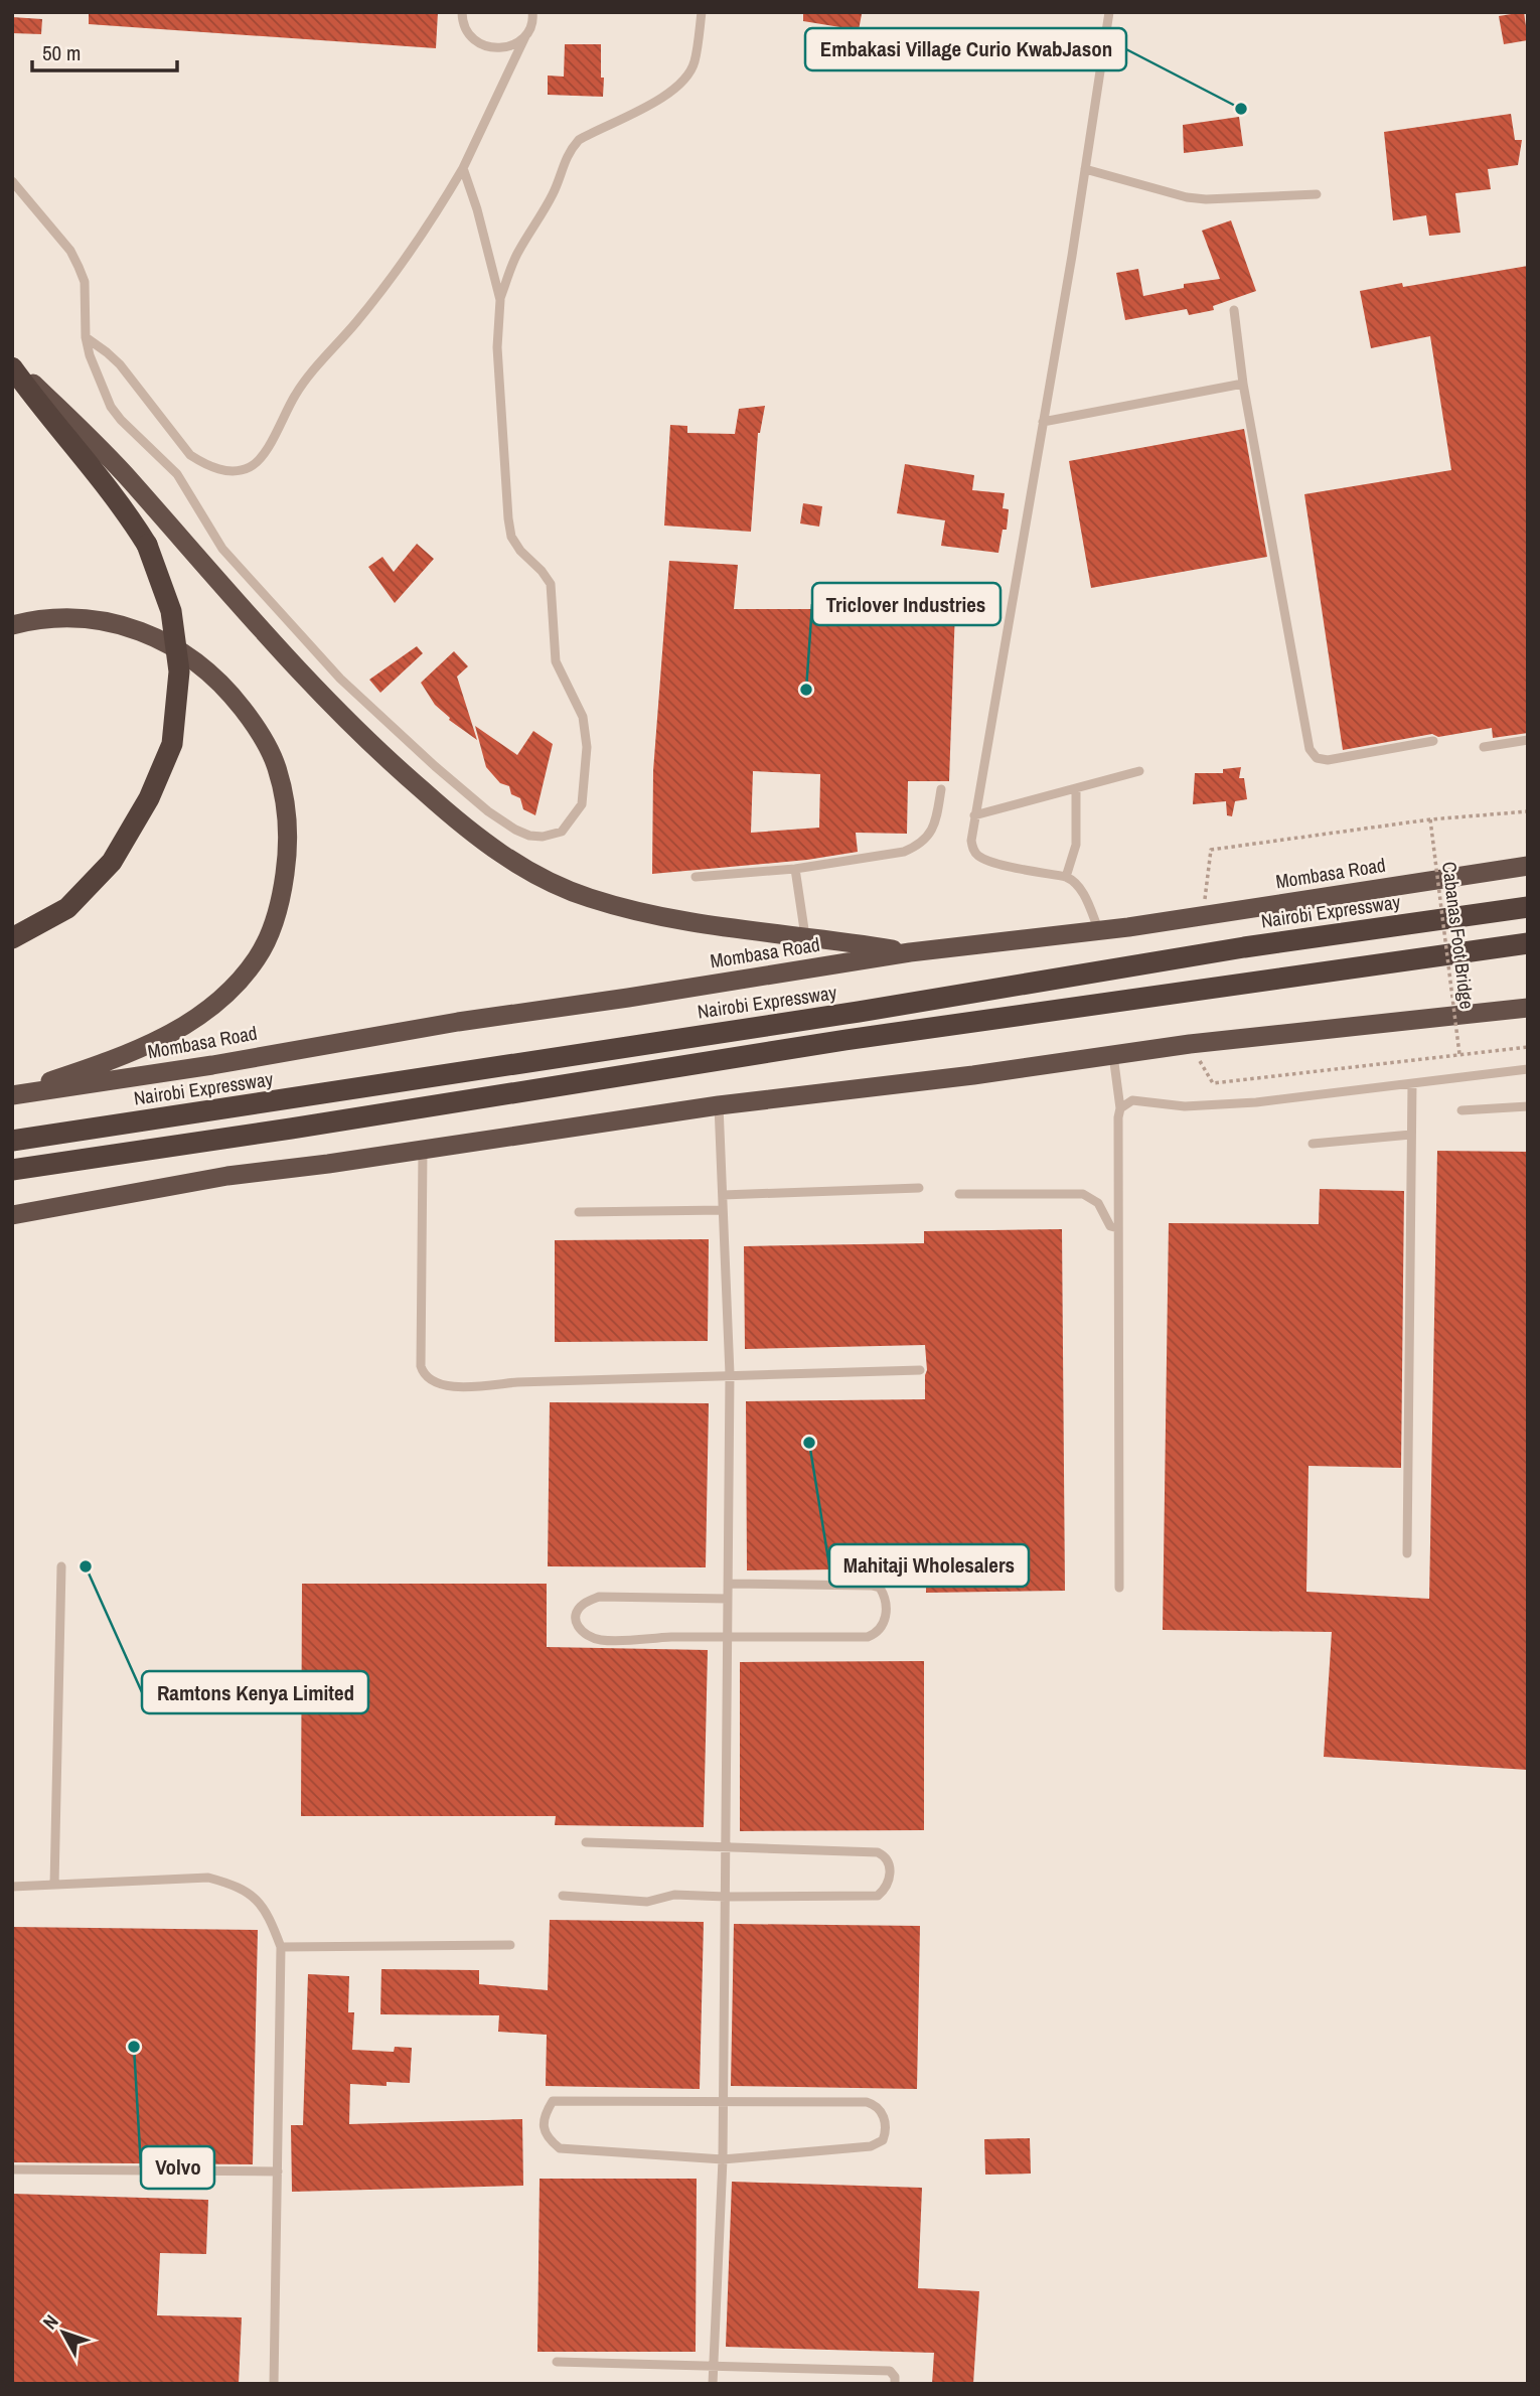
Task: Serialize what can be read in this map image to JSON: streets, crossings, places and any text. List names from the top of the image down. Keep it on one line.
{"streets":{"highway":["Mombasa Road","Nairobi Expressway"],"path":["Cabanas Foot Bridge"]},"places":["Embakasi Village Curio KwabJason","Triclover Industries","Mahitaji Wholesalers","Ramtons Kenya Limited","Volvo"],"scale_bar":"50 m","north":"top left"}
